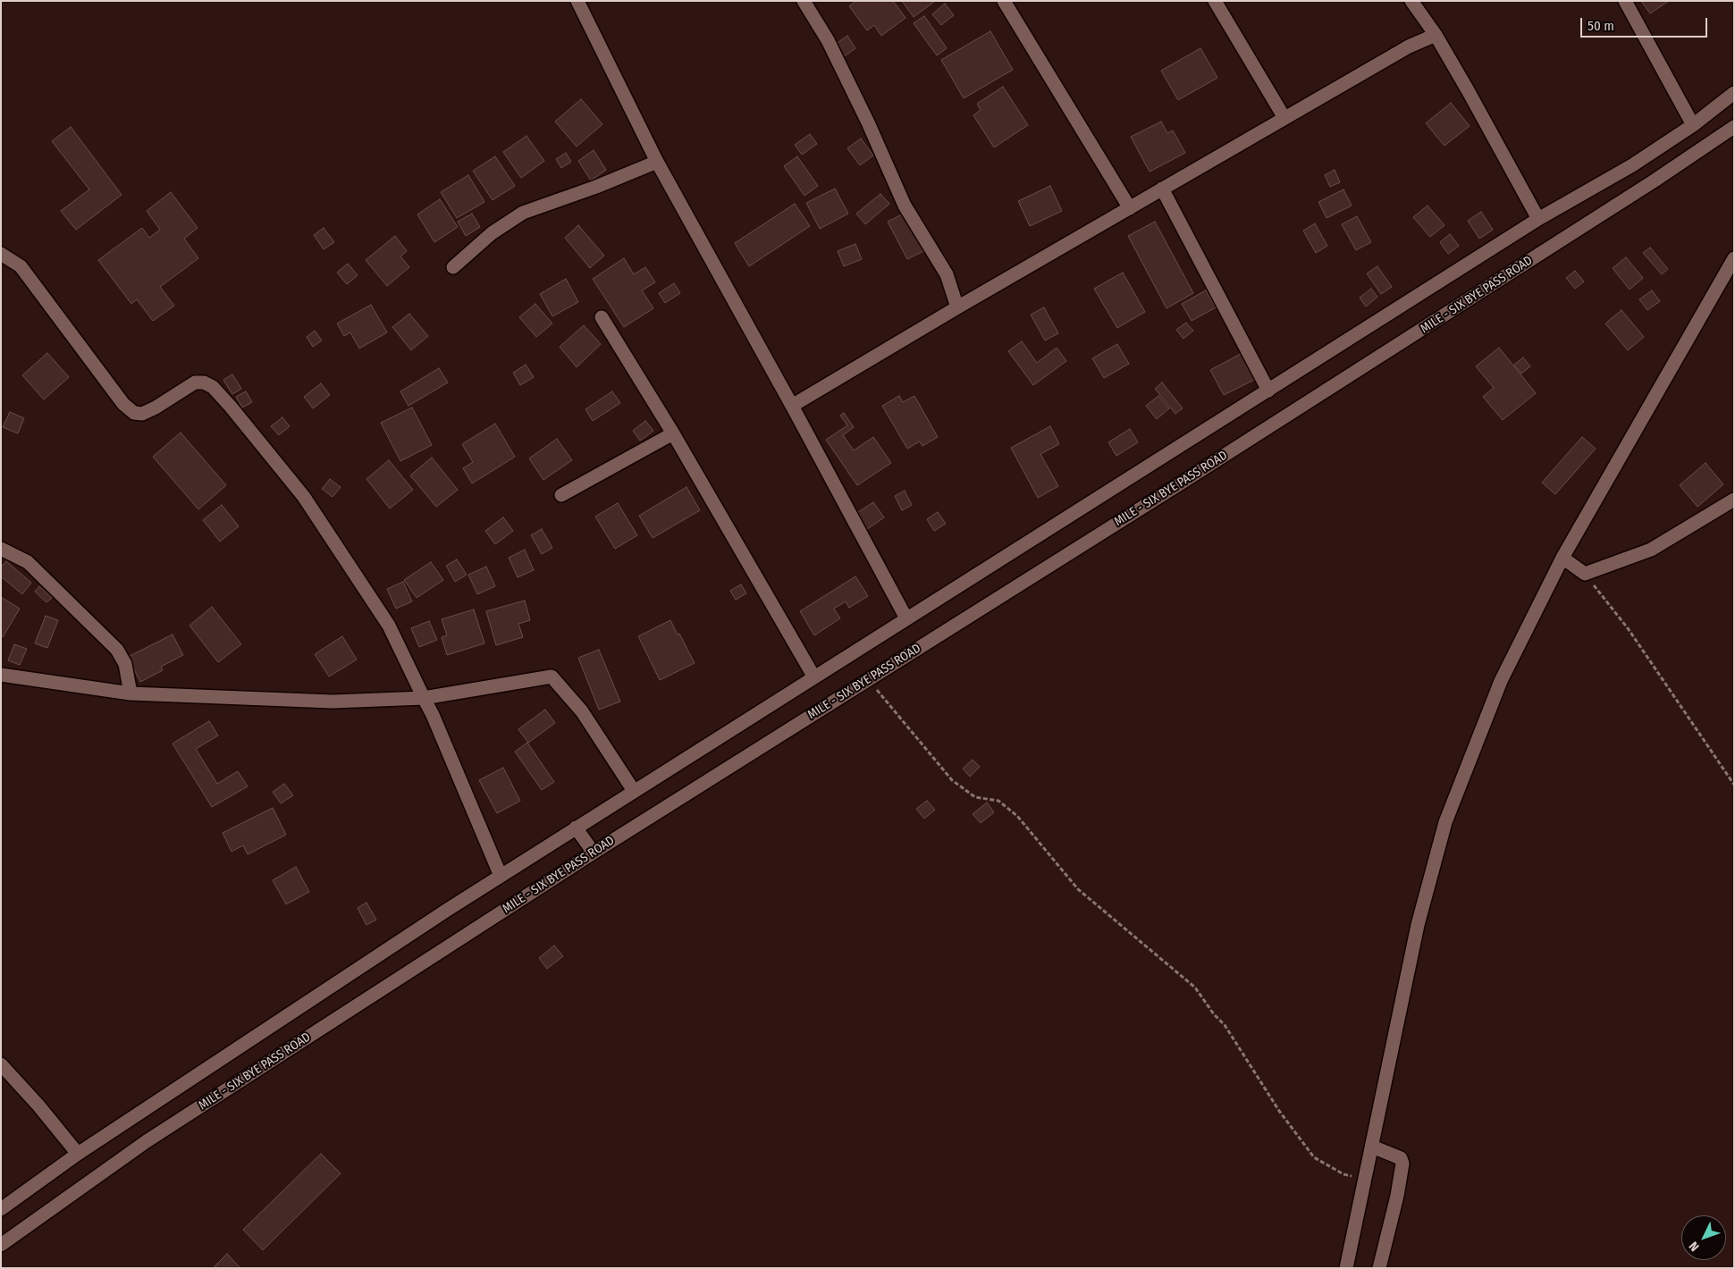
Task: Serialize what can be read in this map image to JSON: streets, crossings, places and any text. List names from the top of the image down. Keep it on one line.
{"streets":{"street":["MILE - SIX BYE PASS ROAD"]},"scale_bar":"50 m","north":"bottom left"}
